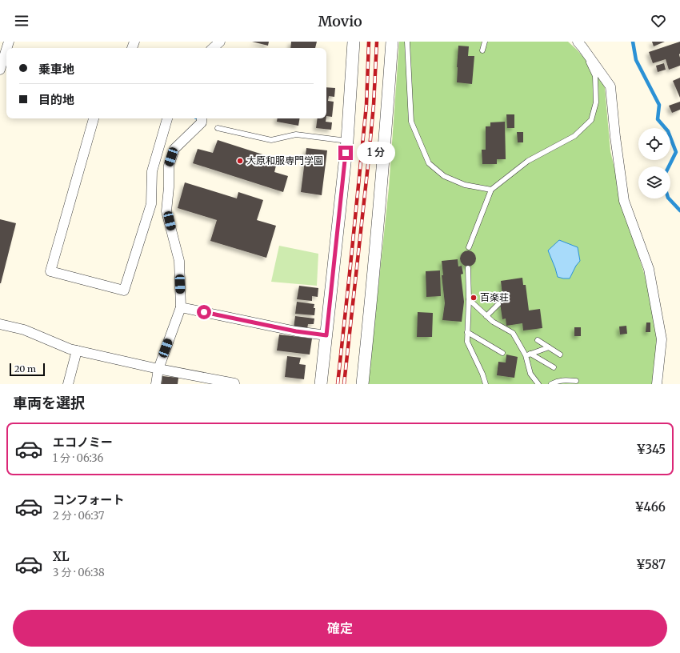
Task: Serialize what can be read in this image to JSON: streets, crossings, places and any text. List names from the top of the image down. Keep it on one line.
{"places":["大原和服専門学園","百楽荘"],"scale_bar":"20 m","page":{"header":"Movio","banner":["乗車地","目的地"],"bubble":"1 分","scale":"20 m","heading":"車両を選択","list":[{"name":"エコノミー","note":"1 分 · 06:36","value":"¥345"},{"name":"コンフォート","note":"2 分 · 06:37","value":"¥466"},{"name":"XL","note":"3 分 · 06:38","value":"¥587"}],"buttons":"確定"}}
